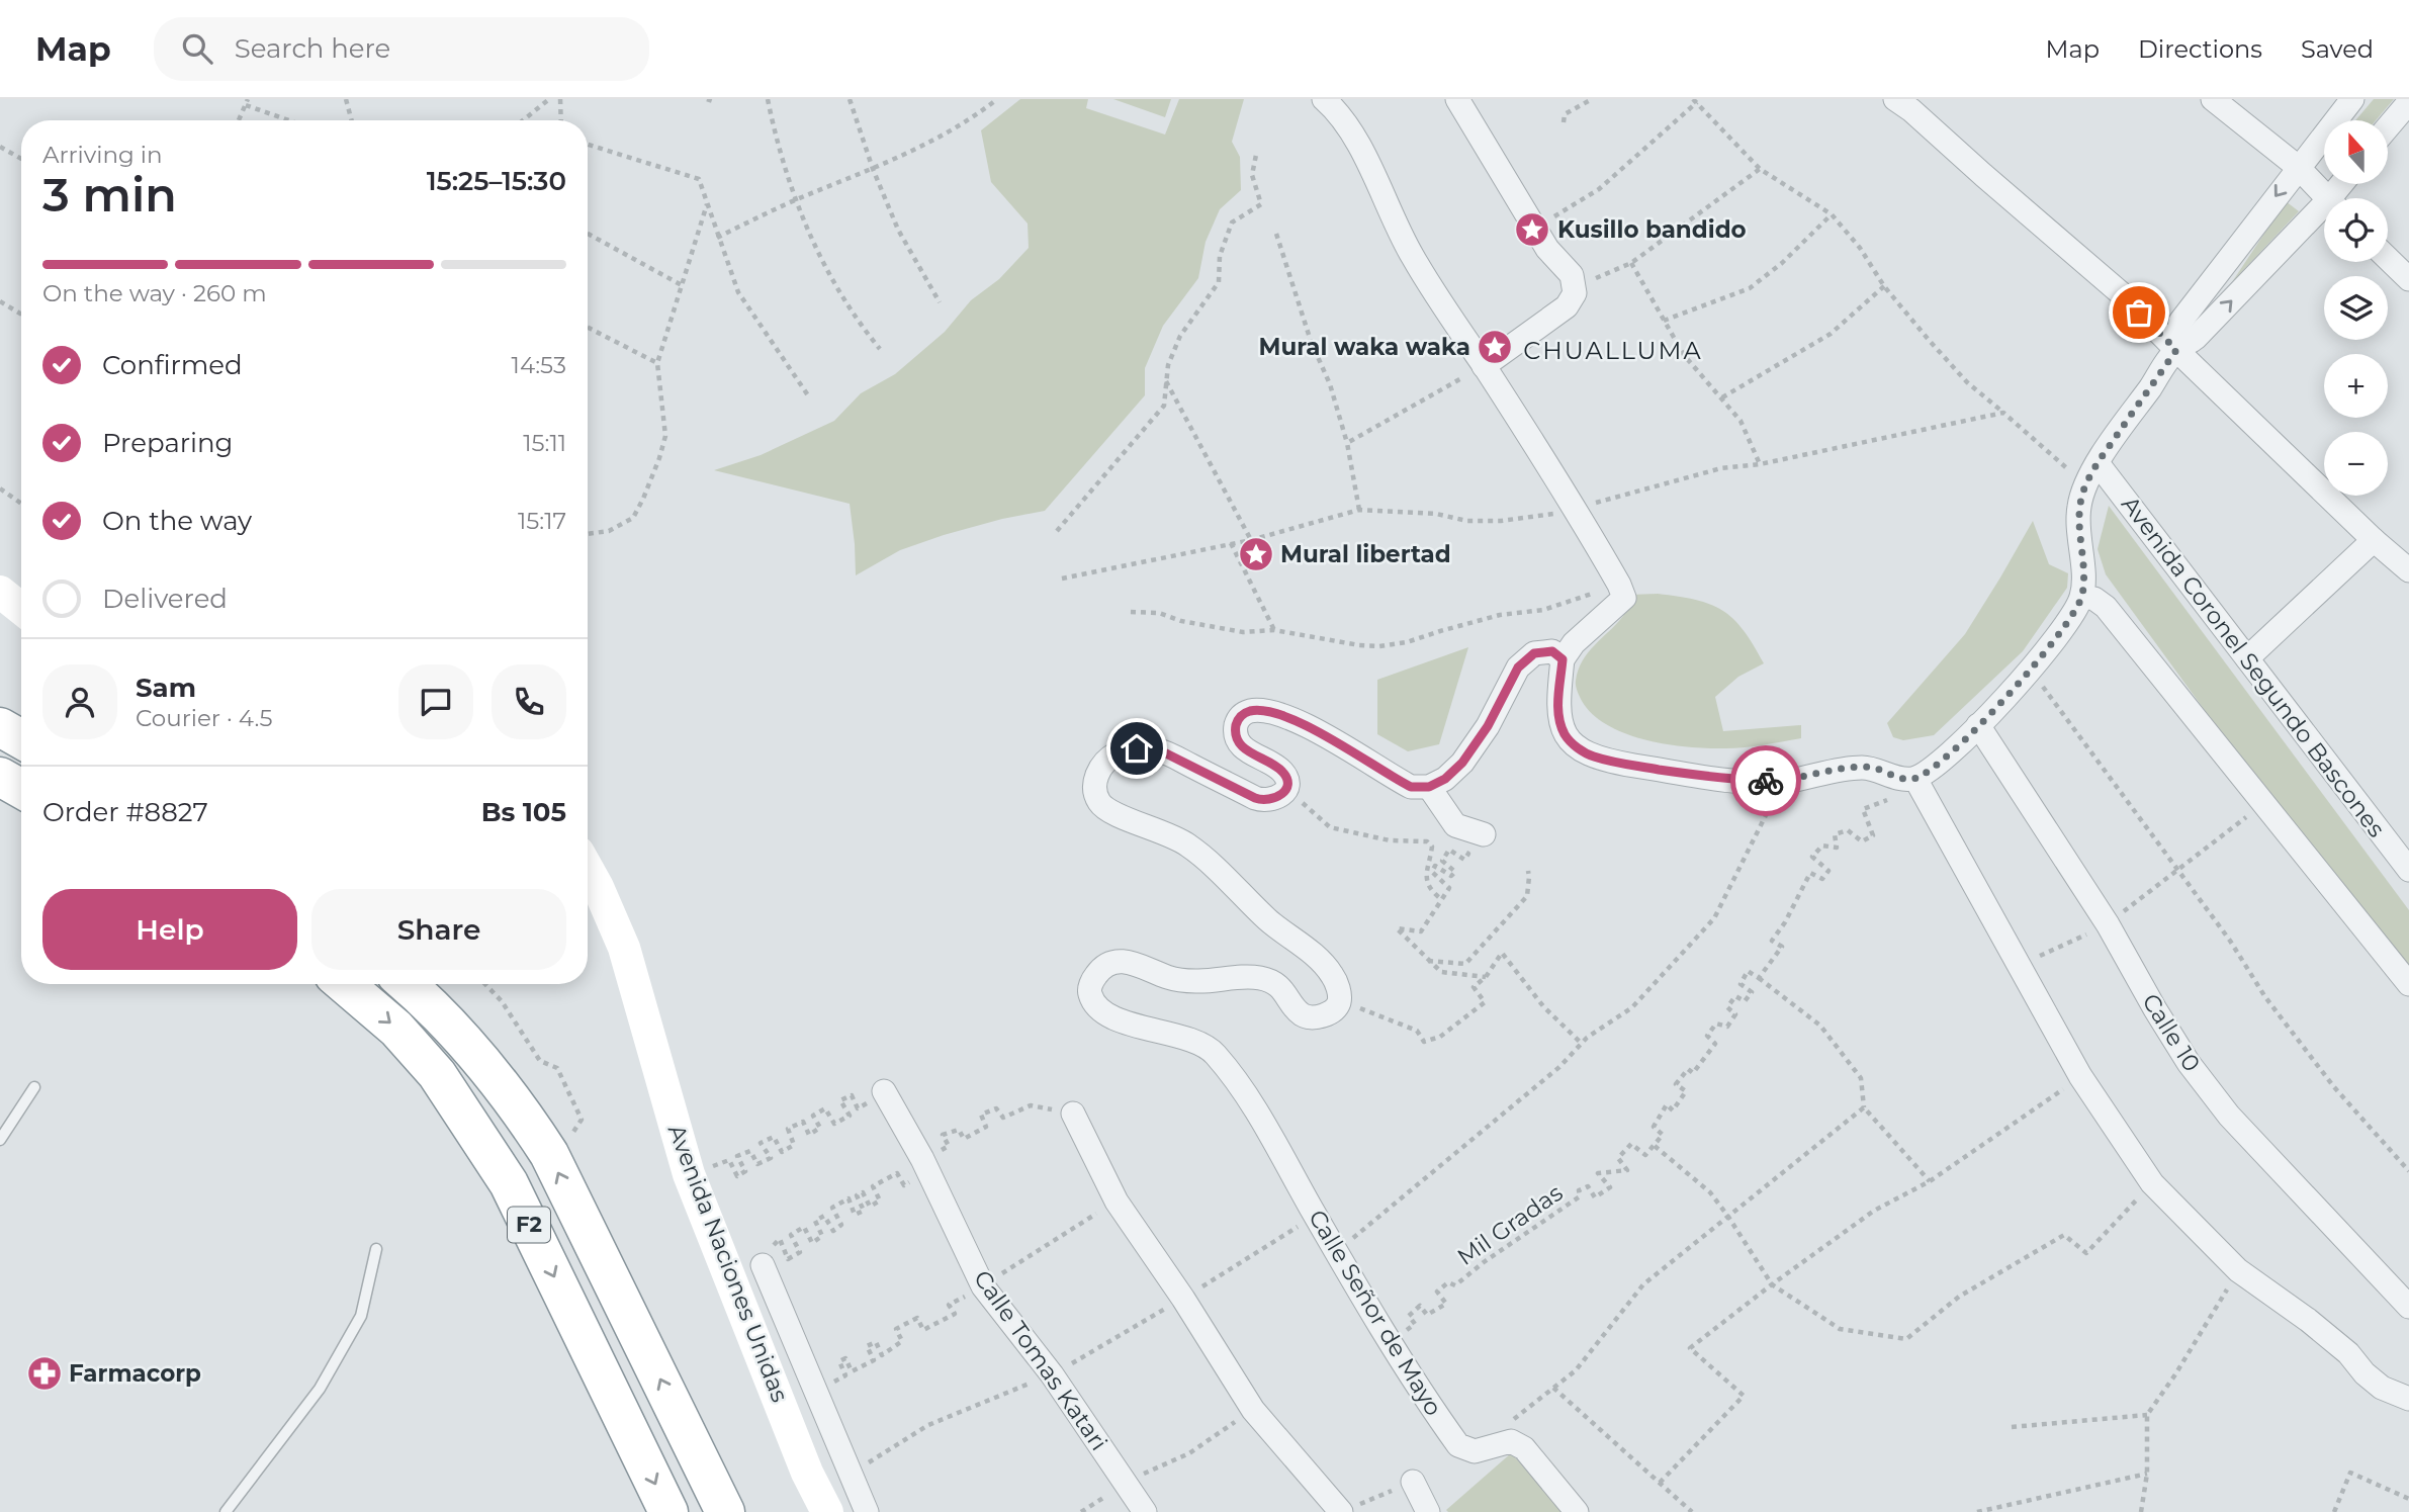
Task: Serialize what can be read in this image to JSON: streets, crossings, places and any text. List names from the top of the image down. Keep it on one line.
{"streets":{"highway":["F2"],"street":["Avenida Coronel Segundo Bascones","Calle 10","Avenida Naciones Unidas","Calle Señor de Mayo","Calle Tomas Katari"],"path":["Mil Gradas"]},"crossings":[["Mil Gradas","Calle Señor de Mayo"]],"districts":["CHUALLUMA"],"places":{"place":["Kusillo bandido","Mural waka waka","Mural libertad"],"pharmacy":["Farmacorp"]},"north":"top","page":{"header":"Map","search":"Search here","nav":["Map","Directions","Saved"],"map_buttons":["+","−"],"heading":["3 min","Arriving in","15:25–15:30"],"panel":["Sam","Courier · 4.5","Order #8827","Bs 105"],"bar":"On the way · 260 m","list":[["Confirmed","14:53"],["Preparing","15:11"],["On the way","15:17"],"Delivered"],"buttons":["Help","Share"]}}
